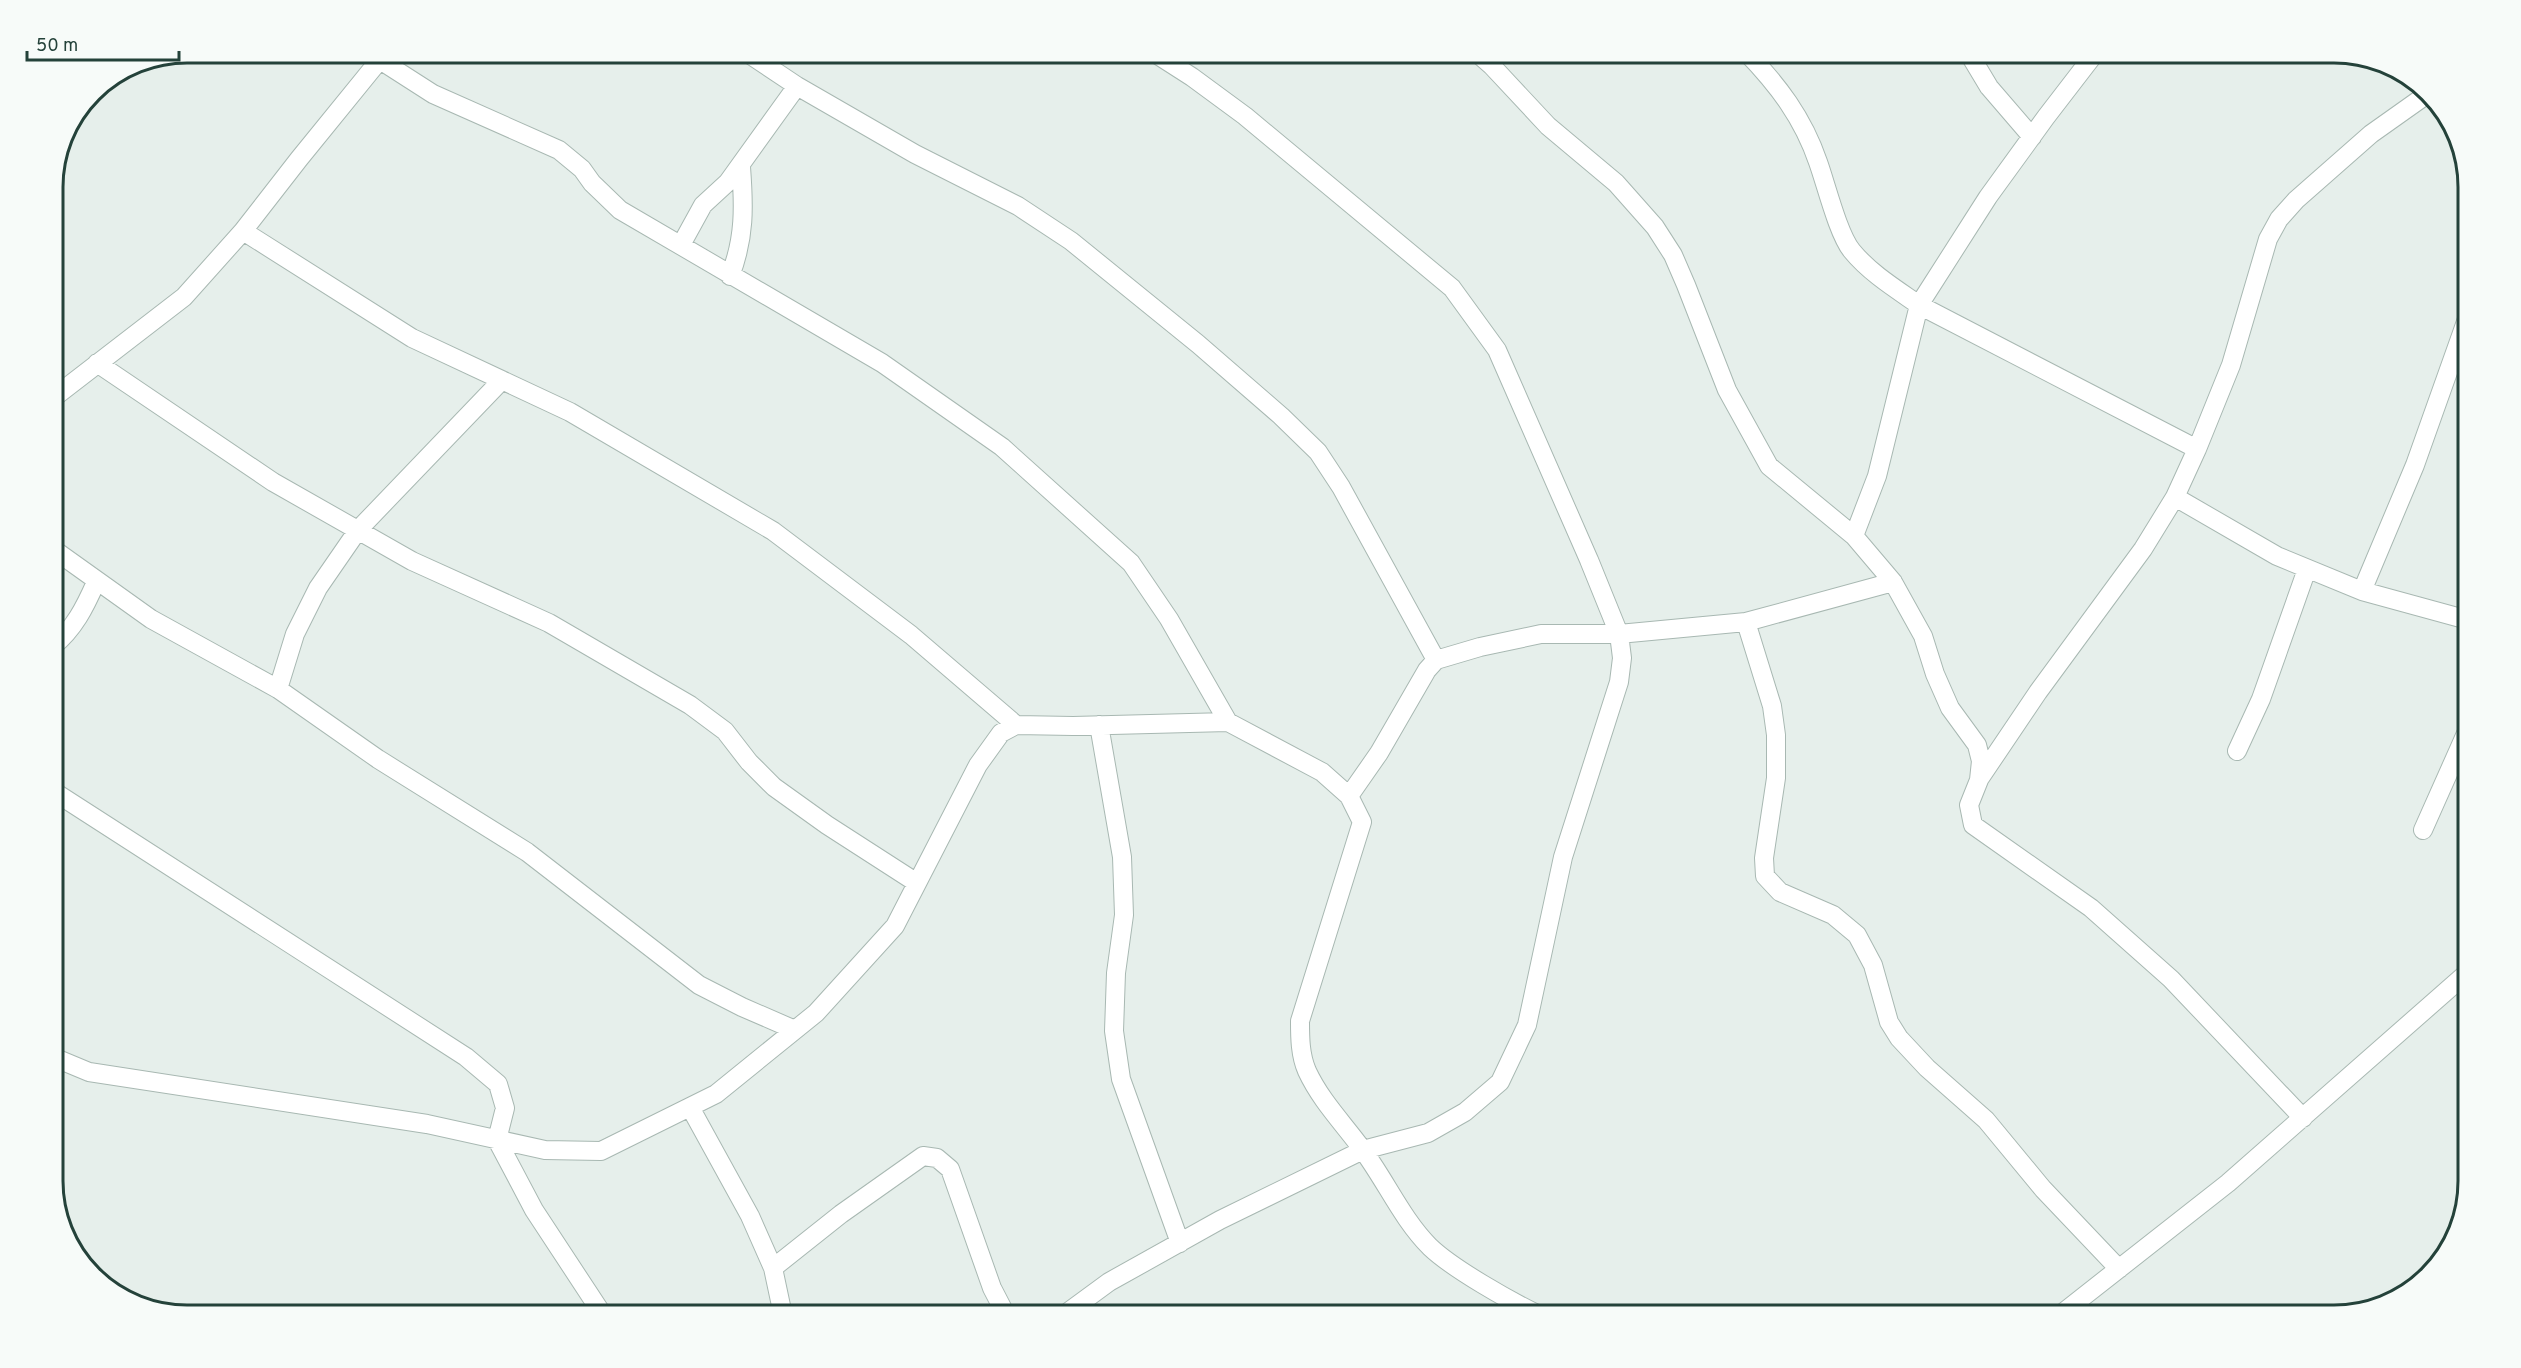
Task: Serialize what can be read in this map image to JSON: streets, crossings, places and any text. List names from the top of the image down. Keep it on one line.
{"scale_bar":"50 m"}
